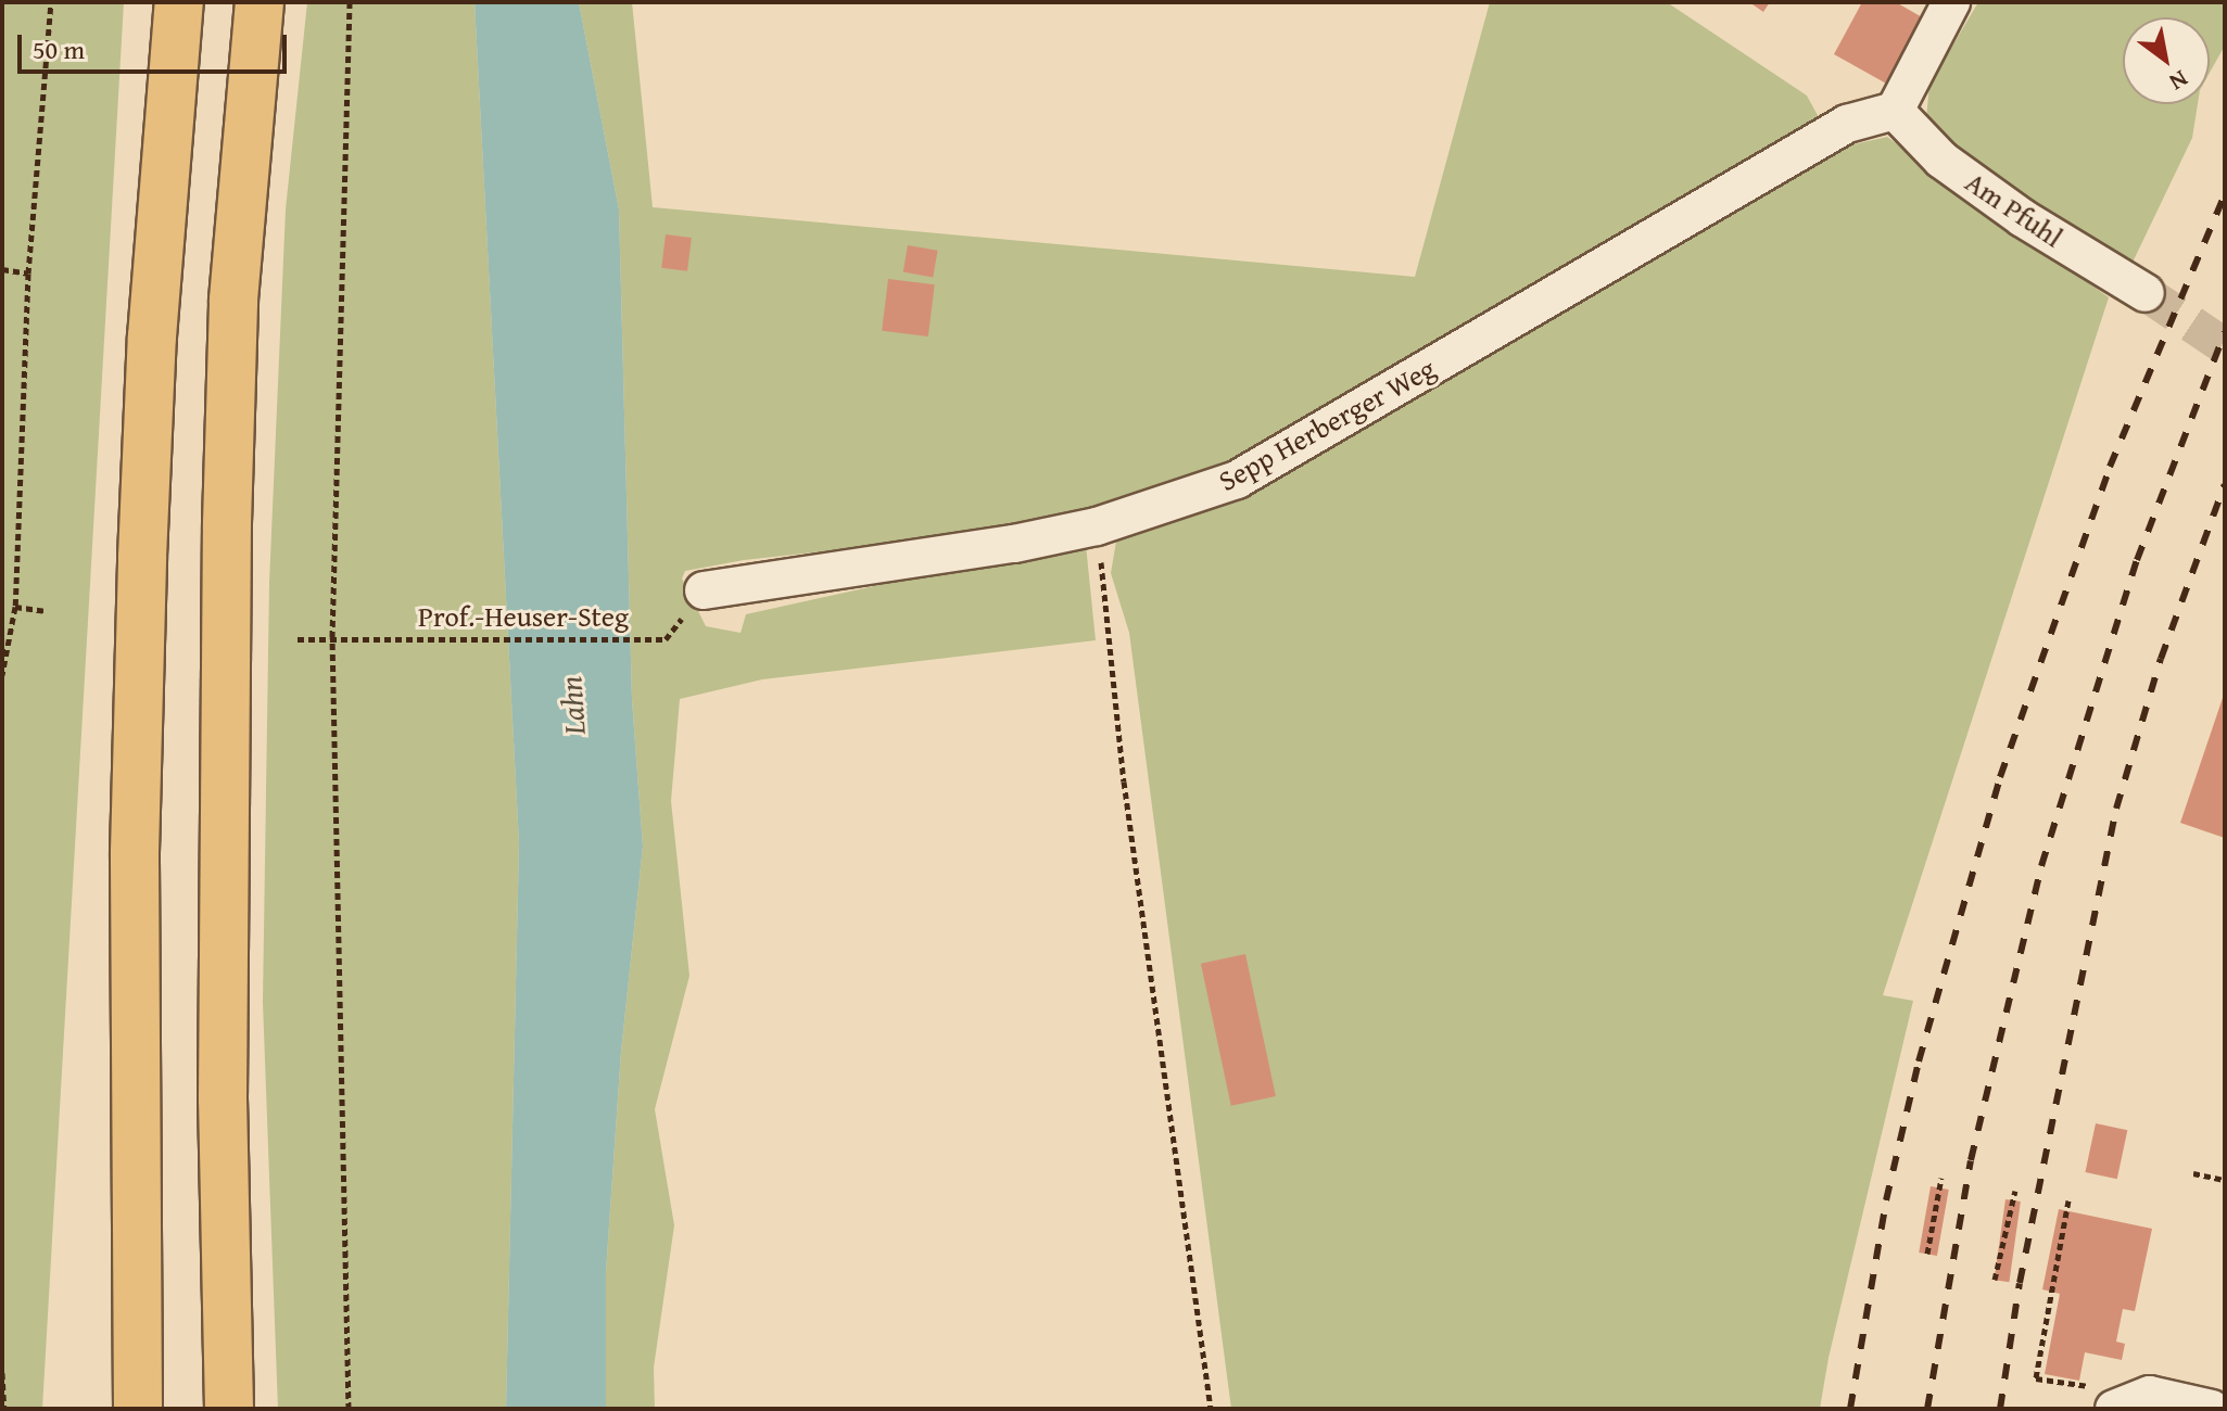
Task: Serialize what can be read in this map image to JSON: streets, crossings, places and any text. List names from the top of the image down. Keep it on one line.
{"streets":{"street":["Am Pfuhl","Sepp Herberger Weg"],"path":["Prof.-Heuser-Steg"]},"crossings":[["Am Pfuhl","Sepp Herberger Weg"]],"water":["Lahn"],"scale_bar":"50 m","north":"bottom right"}
